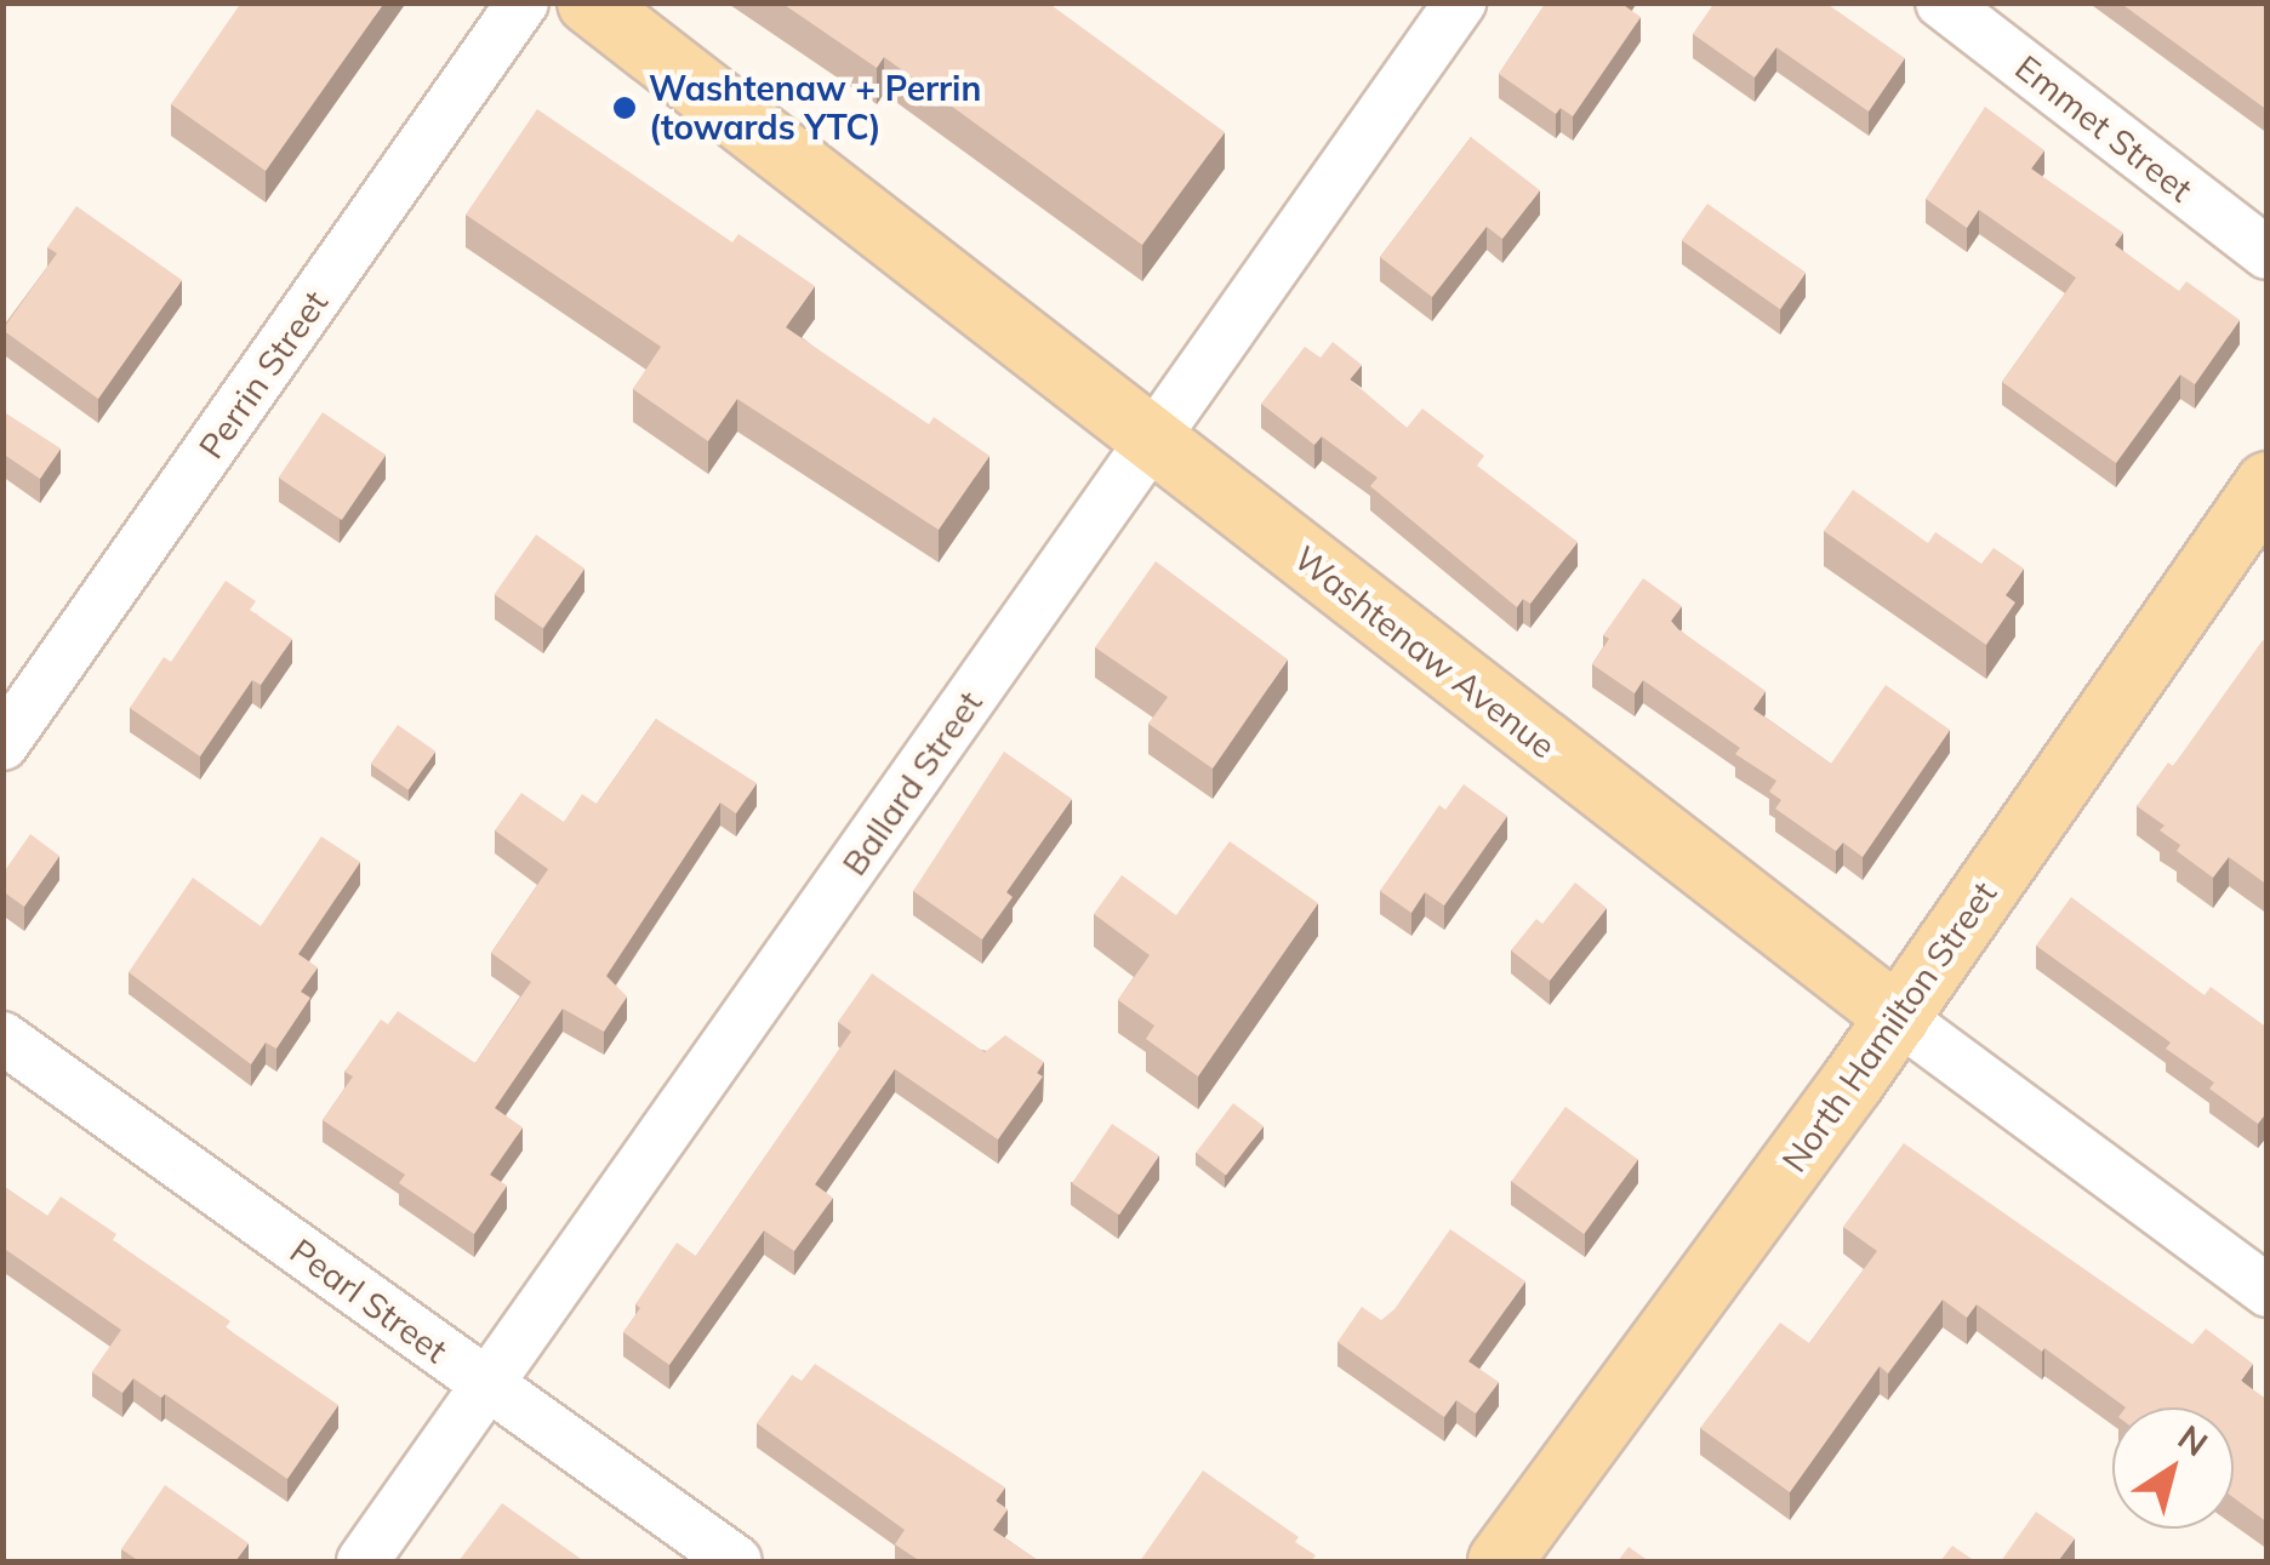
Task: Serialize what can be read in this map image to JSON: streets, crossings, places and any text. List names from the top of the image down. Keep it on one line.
{"streets":{"main road":["Washtenaw Avenue","North Hamilton Street"],"street":["Emmet Street","Perrin Street","Ballard Street","Pearl Street"]},"crossings":[["Washtenaw Avenue","Ballard Street"],["Washtenaw Avenue","North Hamilton Street"],["Ballard Street","Pearl Street"]],"places":["Washtenaw + Perrin (towards YTC)"],"north":"top right"}
